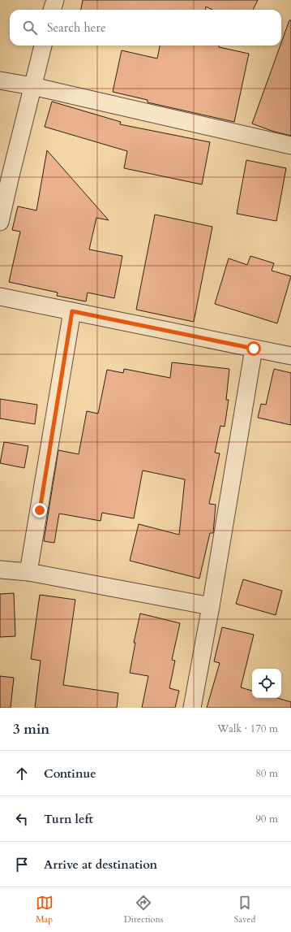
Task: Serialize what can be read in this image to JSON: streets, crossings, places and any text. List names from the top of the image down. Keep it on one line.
{"page":{"search":"Search here","heading":["3 min","Walk · 170 m"],"list":[["Continue","80 m"],["Turn left","90 m"],"Arrive at destination"],"nav":["Map","Directions","Saved"]}}
